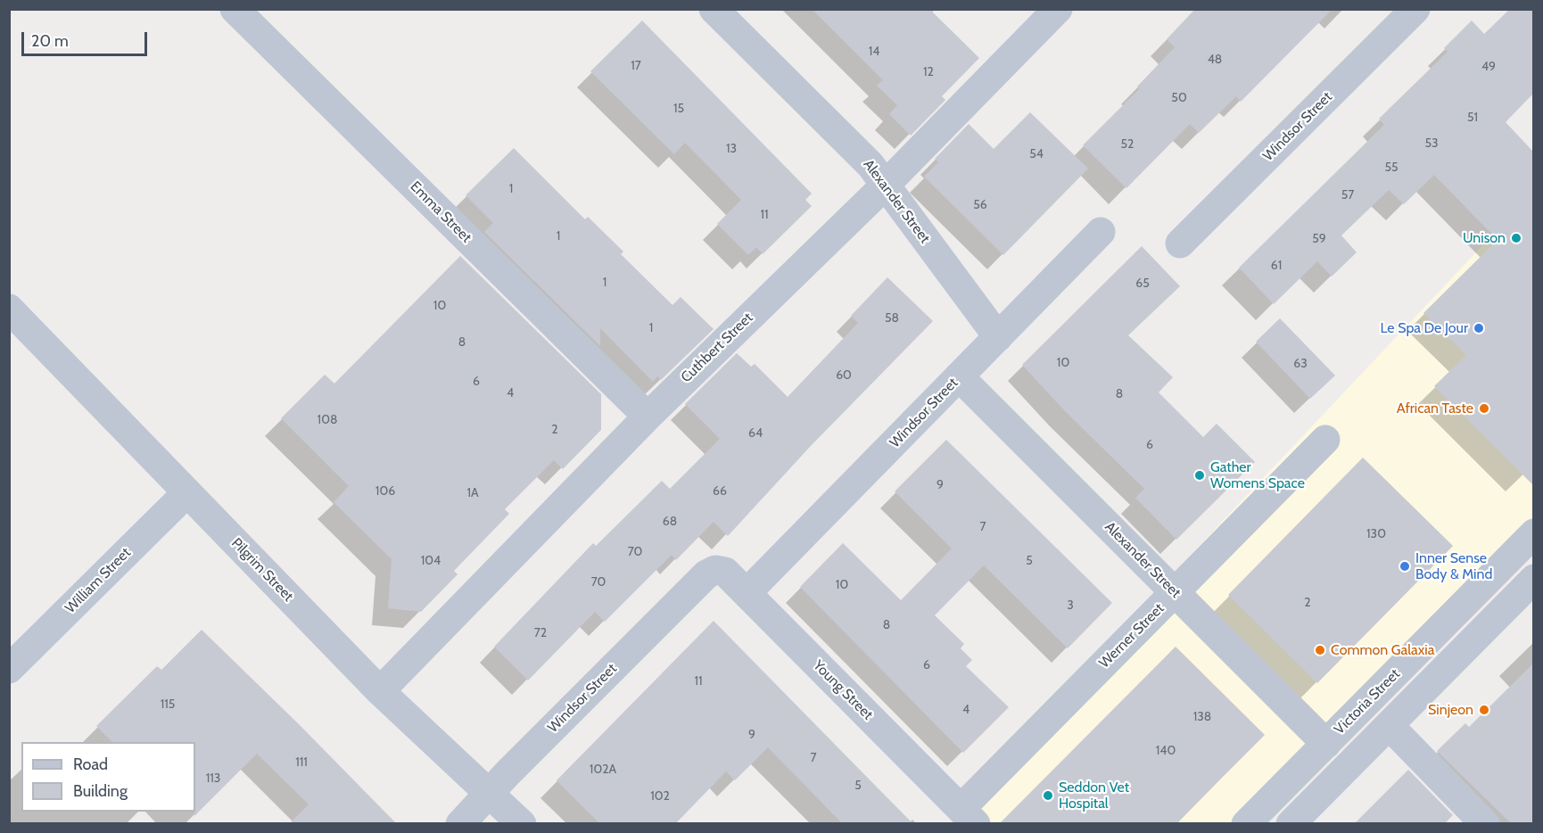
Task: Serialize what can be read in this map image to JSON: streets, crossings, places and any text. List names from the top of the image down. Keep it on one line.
{"streets":{"street":["Windsor Street","Alexander Street","Emma Street","Cuthbert Street","Pilgrim Street","William Street","Werner Street","Young Street","Victoria Street"]},"crossings":[["Windsor Street","Alexander Street"],["Windsor Street","Pilgrim Street"],["Windsor Street","Young Street"],["Alexander Street","Cuthbert Street"],["Alexander Street","Werner Street"],["Alexander Street","Victoria Street"],["Emma Street","Cuthbert Street"],["Cuthbert Street","Pilgrim Street"],["Pilgrim Street","William Street"],["Werner Street","Young Street"]],"places":["Unison","Le Spa De Jour","African Taste","Gather Womens Space","Inner Sense Body & Mind","Common Galaxia","Sinjeon","Seddon Vet Hospital"],"house_numbers":["14","48","17","49","12","50","15","51","53","52","13","54","55","1","57","56","11","1","59","61","1","65","10","58","1","8","10","63","60","6","4","8","108","2","64","6","9","106","66","1A","68","7","130","70","104","5","70","10","2","3","8","72","6","11","115","4","138","9","140","7","111","102A","113","5","102"],"legend":["Road","Building"],"scale_bar":"20 m"}
